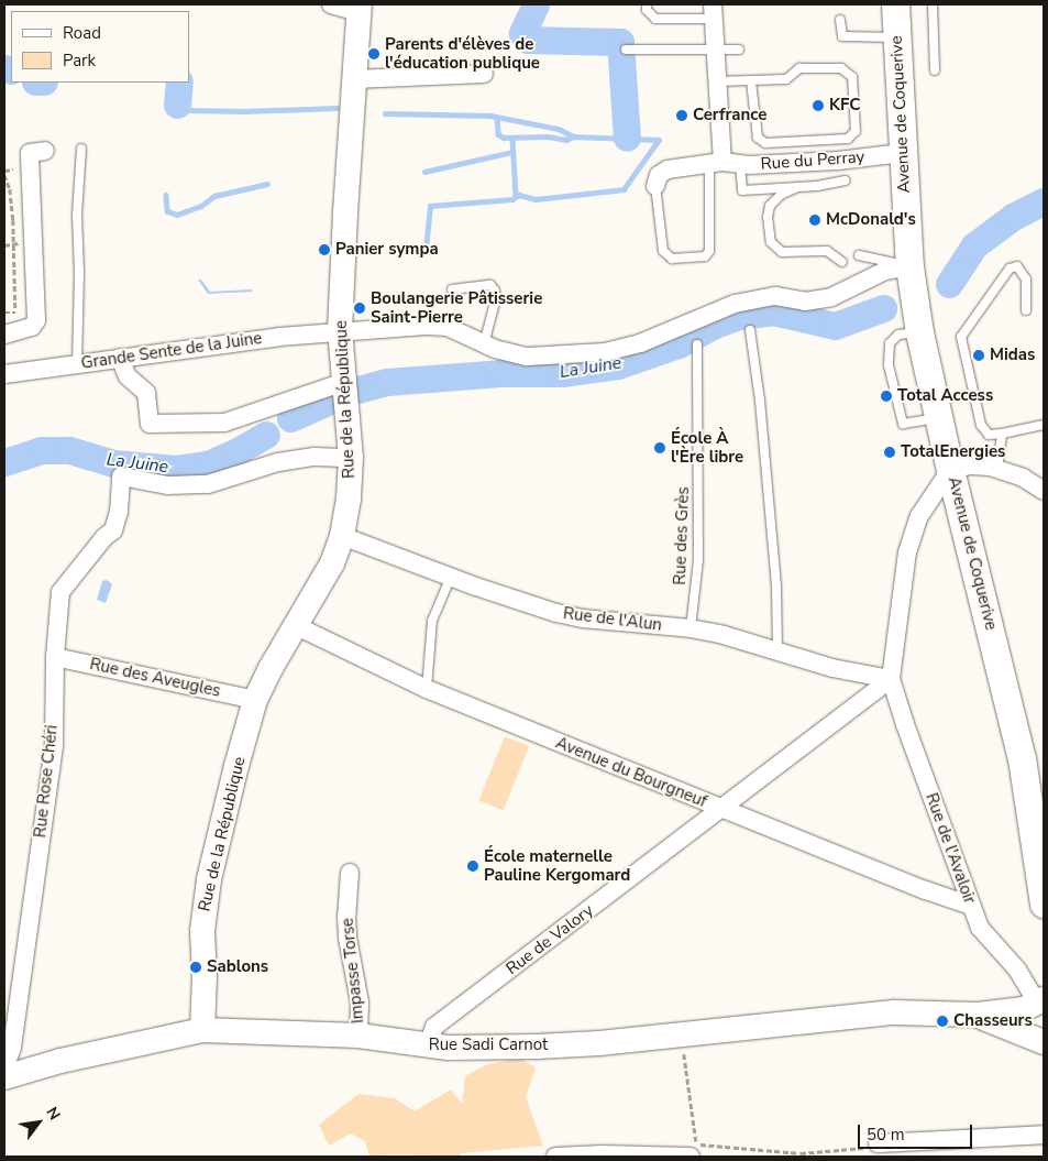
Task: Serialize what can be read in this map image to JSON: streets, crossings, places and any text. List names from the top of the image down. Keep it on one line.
{"streets":{"main road":["Avenue de Coquerive","Rue de la République","Rue Sadi Carnot"],"street":["Rue du Perray","Grande Sente de la Juine","Rue de l'Alun","Rue des Aveugles","Avenue du Bourgneuf","Rue Rose Chéri","Rue de l'Avaloir","Rue de Valory","Impasse Torse"],"lane":["Rue des Grès"]},"crossings":[["Avenue de Coquerive","Rue du Perray"],["Avenue de Coquerive","Grande Sente de la Juine"],["Grande Sente de la Juine","Rue de la République"],["Rue de la République","Rue de l'Alun"],["Rue de la République","Rue des Aveugles"],["Rue de la République","Avenue du Bourgneuf"],["Rue de la République","Rue Rose Chéri"],["Rue de la République","Rue Sadi Carnot"],["Rue des Grès","Rue de l'Alun"],["Rue de l'Alun","Rue de l'Avaloir"],["Rue de l'Alun","Rue de Valory"],["Rue des Aveugles","Rue Rose Chéri"],["Avenue du Bourgneuf","Rue de l'Avaloir"],["Avenue du Bourgneuf","Rue de Valory"],["Rue de l'Avaloir","Rue de Valory"],["Rue de l'Avaloir","Rue Sadi Carnot"],["Rue de Valory","Rue Sadi Carnot"],["Impasse Torse","Rue Sadi Carnot"]],"water":["La Juine"],"places":["Parents d'élèves de l'éducation publique","KFC","Cerfrance","McDonald's","Panier sympa","Boulangerie Pâtisserie Saint-Pierre","Midas","Total Access","École À l'Ère libre","TotalEnergies","École maternelle Pauline Kergomard","Sablons","Chasseurs"],"legend":["Road","Park"],"scale_bar":"50 m","north":"top right"}
